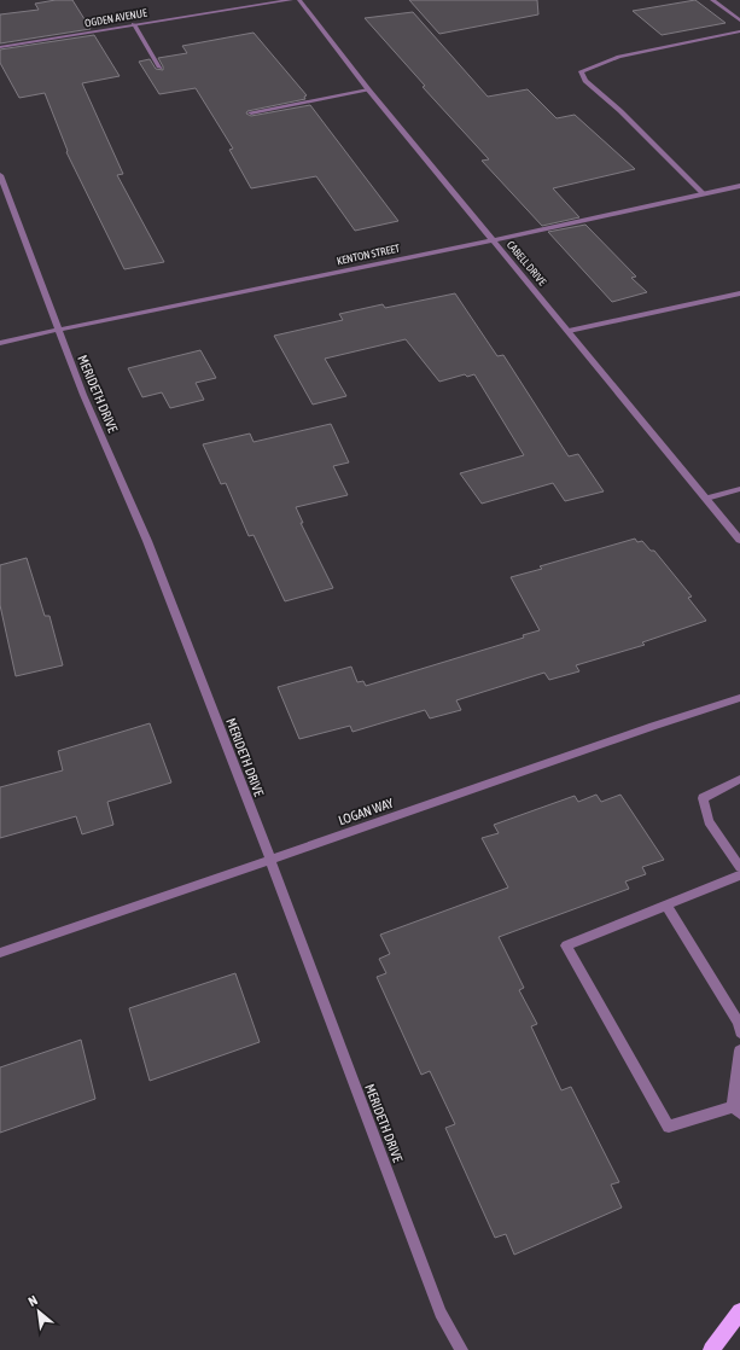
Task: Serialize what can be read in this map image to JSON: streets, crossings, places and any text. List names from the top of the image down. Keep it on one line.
{"streets":{"street":["OGDEN AVENUE","KENTON STREET","CABELL DRIVE","MERIDETH DRIVE","LOGAN WAY"]},"crossings":[["KENTON STREET","CABELL DRIVE"],["KENTON STREET","MERIDETH DRIVE"],["MERIDETH DRIVE","LOGAN WAY"]],"north":"top left"}
